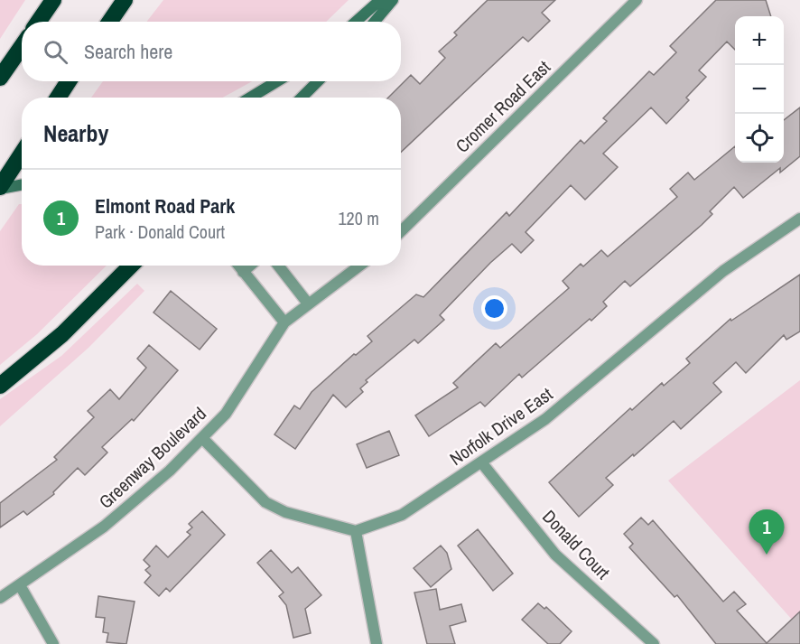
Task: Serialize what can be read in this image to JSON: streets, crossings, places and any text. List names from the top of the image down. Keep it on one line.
{"streets":{"street":["Cromer Road East","Norfolk Drive East","Greenway Boulevard","Donald Court"]},"crossings":[["Norfolk Drive East","Donald Court"]],"page":{"map_buttons":["+","−"],"search":"Search here","heading":"Nearby","list":[{"mark":"1","name":"Elmont Road Park","note":"Park · Donald Court","value":"120 m"}],"pins":"1"}}
